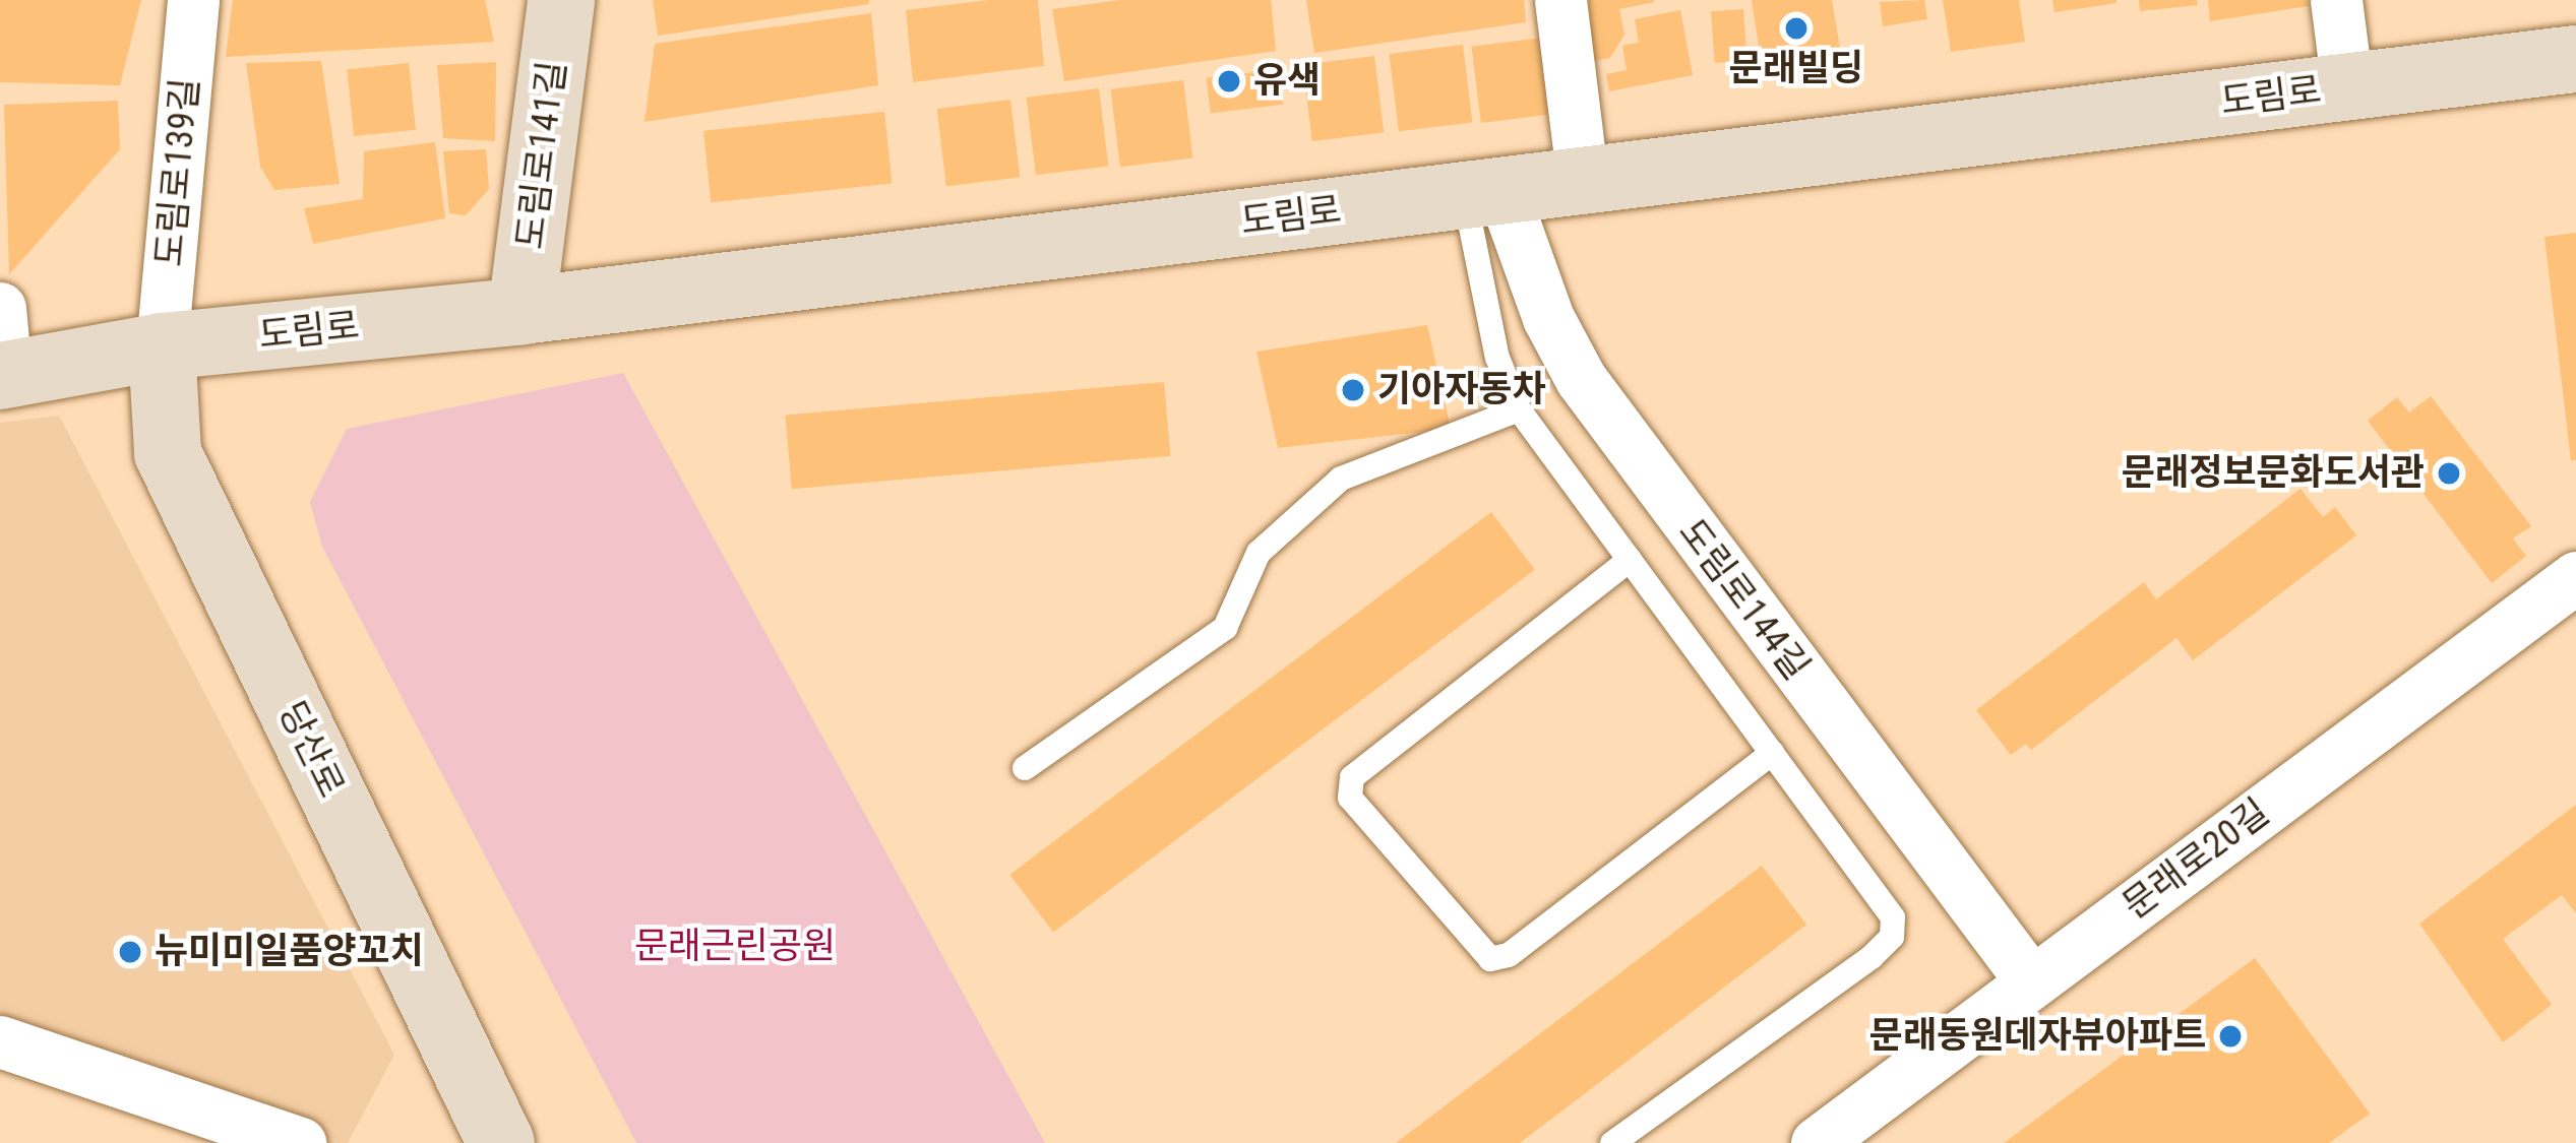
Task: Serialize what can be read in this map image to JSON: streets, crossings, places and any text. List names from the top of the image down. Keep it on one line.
{"streets":{"main road":["도림로","도림로141길","당산로"],"street":["도림로139길","도림로144길","문래로20길"]},"crossings":[["도림로","도림로141길"],["도림로","도림로139길"],["도림로","도림로144길"],["도림로","당산로"],["도림로139길","당산로"],["도림로144길","문래로20길"]],"parks":["문래근린공원"],"places":["문래빌딩","유색","기아자동차","문래정보문화도서관","뉴미미일품양꼬치","문래동원데자뷰아파트"]}
